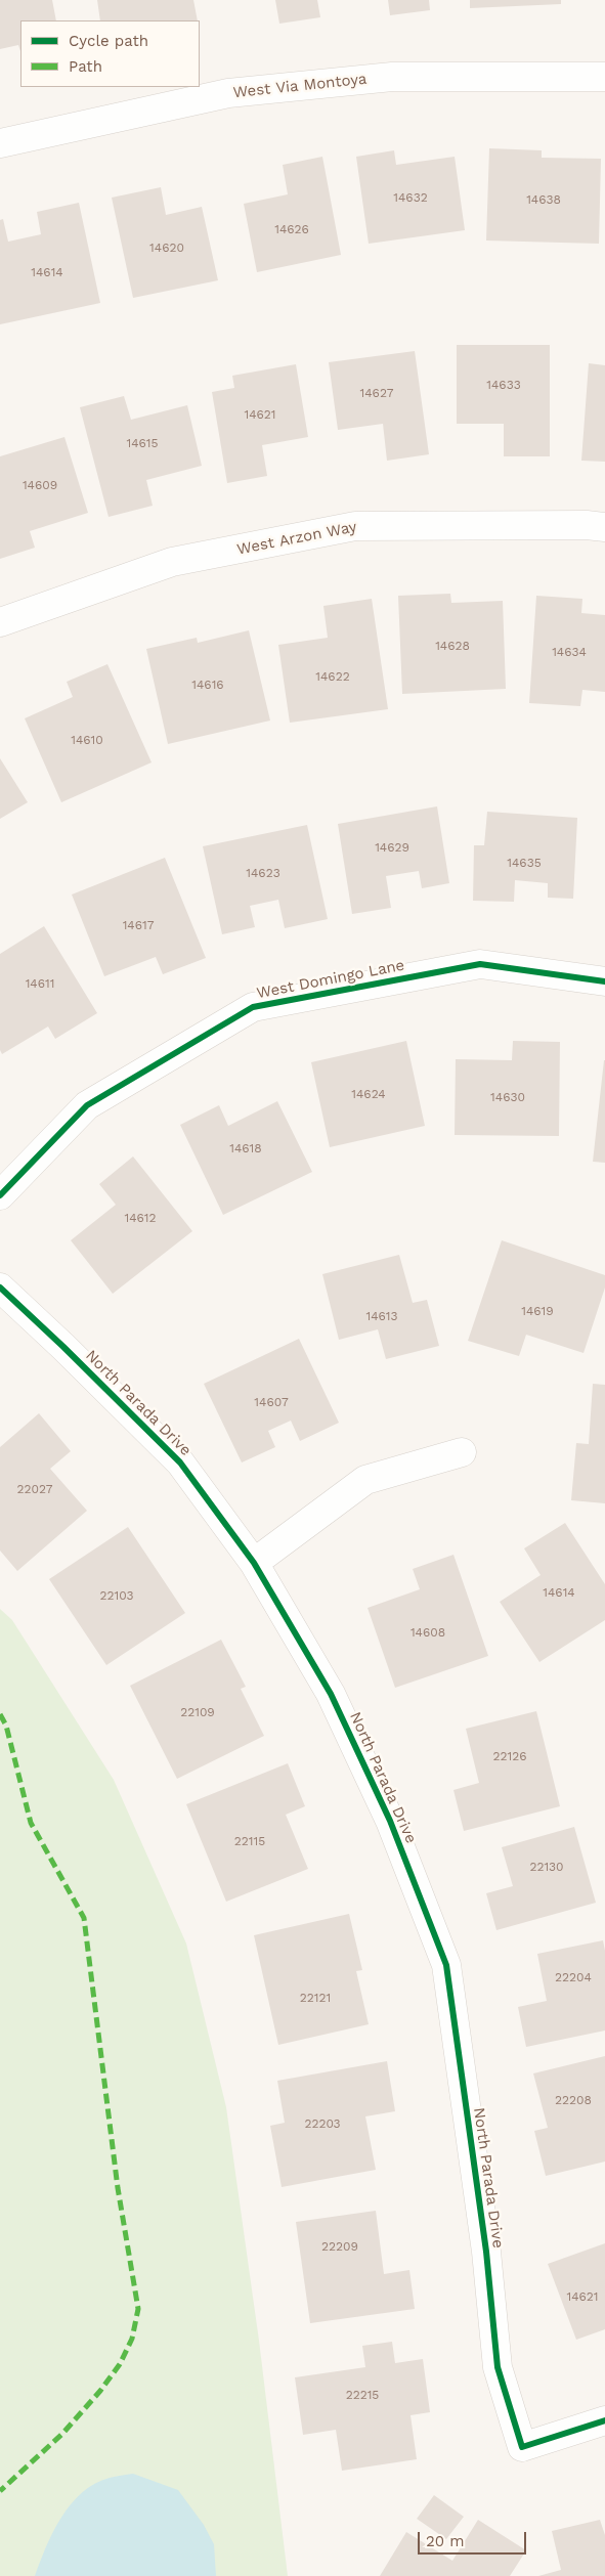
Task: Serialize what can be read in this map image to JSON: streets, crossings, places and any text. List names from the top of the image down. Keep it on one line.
{"streets":{"street":["West Via Montoya","West Arzon Way","West Domingo Lane","North Parada Drive"]},"house_numbers":["14632","14638","14626","14620","14614","14633","14627","14621","14615","14609","14628","14634","14622","14616","14610","14629","14635","14623","14617","14611","14624","14630","14618","14612","14619","14613","14607","22027","14614","22103","14608","22109","22126","22115","22130","22204","22121","22208","22203","22209","14621","22215"],"legend":["Cycle path","Path"],"scale_bar":"20 m"}
